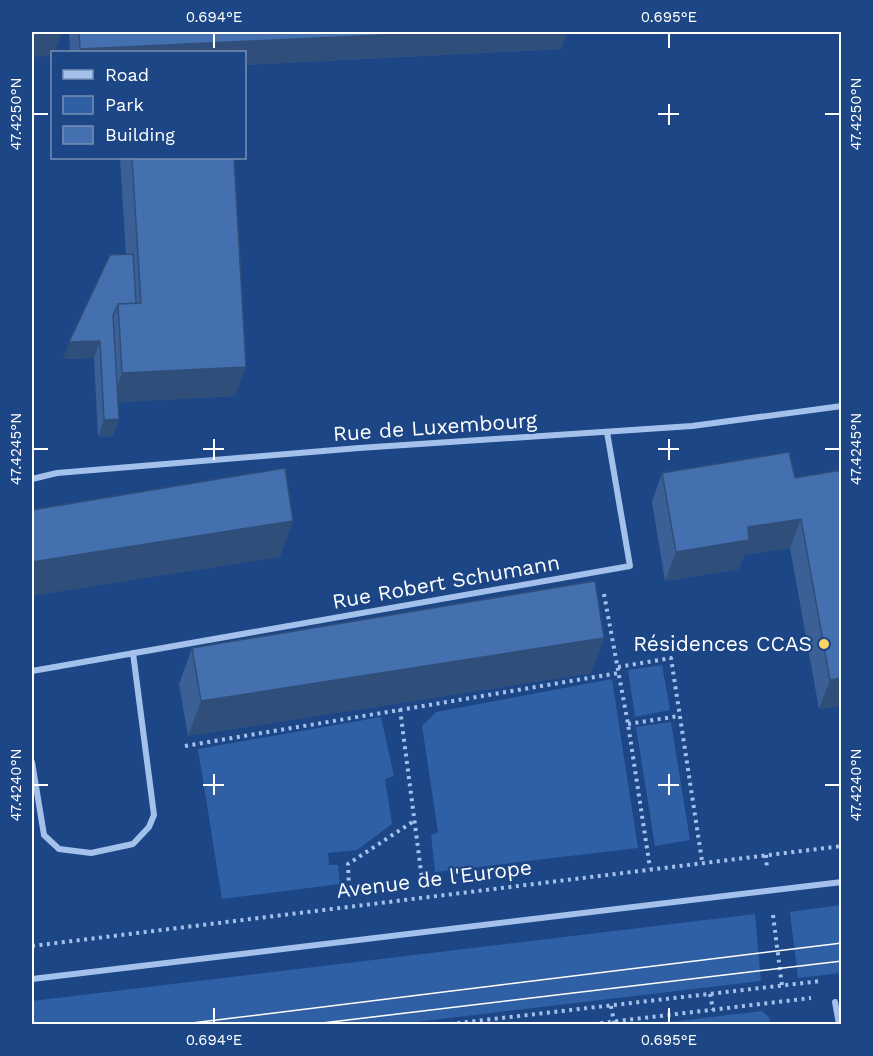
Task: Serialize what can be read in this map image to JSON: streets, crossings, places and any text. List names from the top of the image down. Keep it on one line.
{"streets":{"street":["Rue de Luxembourg","Rue Robert Schumann"],"path":["Avenue de l'Europe"]},"crossings":[["Rue de Luxembourg","Rue Robert Schumann"]],"places":["Résidences CCAS"],"legend":["Road","Park","Building"],"coordinates":["0.694°E","0.695°E","47.4250°N","47.4245°N","47.4240°N"]}
